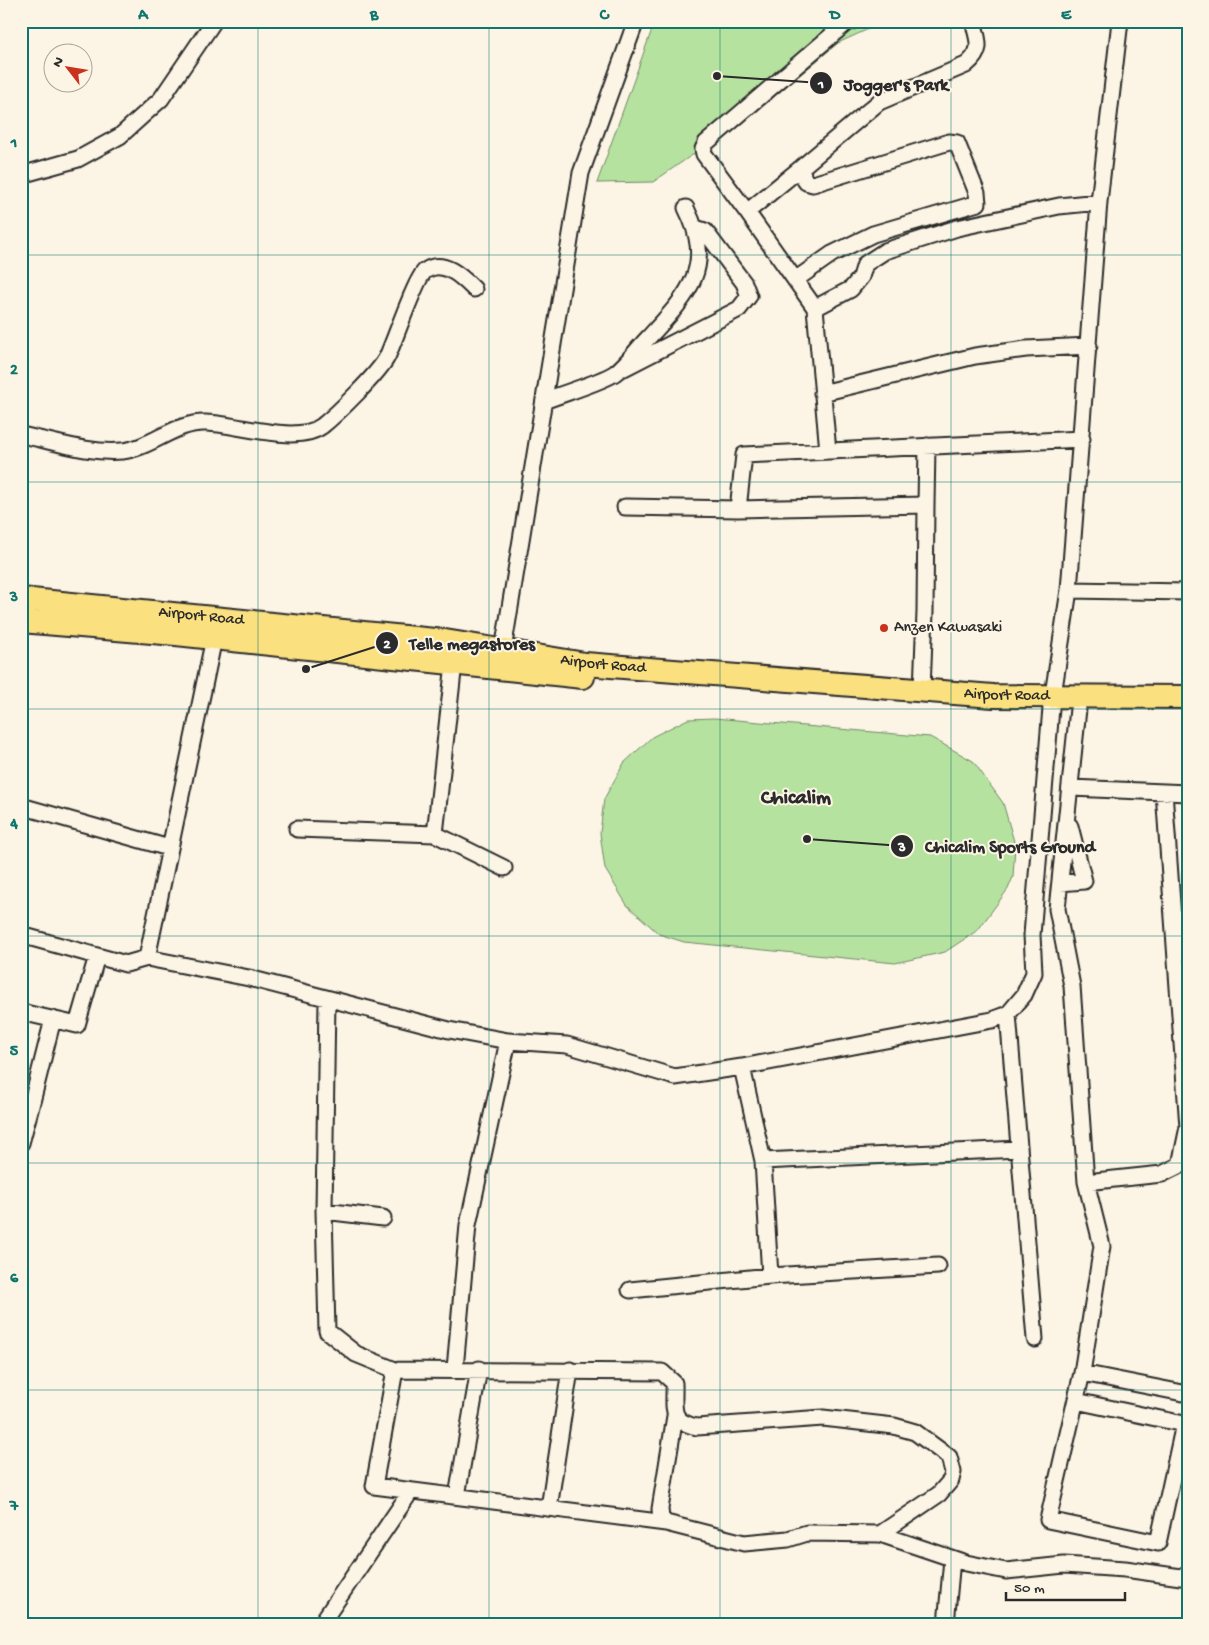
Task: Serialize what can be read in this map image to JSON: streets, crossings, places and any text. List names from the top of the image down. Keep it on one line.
{"streets":{"highway":["Airport Road"]},"districts":["Chicalim"],"places":["Jogger's Park","Anzen Kawasaki","Telle megastores","Chicalim Sports Ground"],"scale_bar":"50 m","north":"top left","grid":{"columns":["A","B","C","D","E"],"rows":["1","2","3","4","5","6","7"]}}
